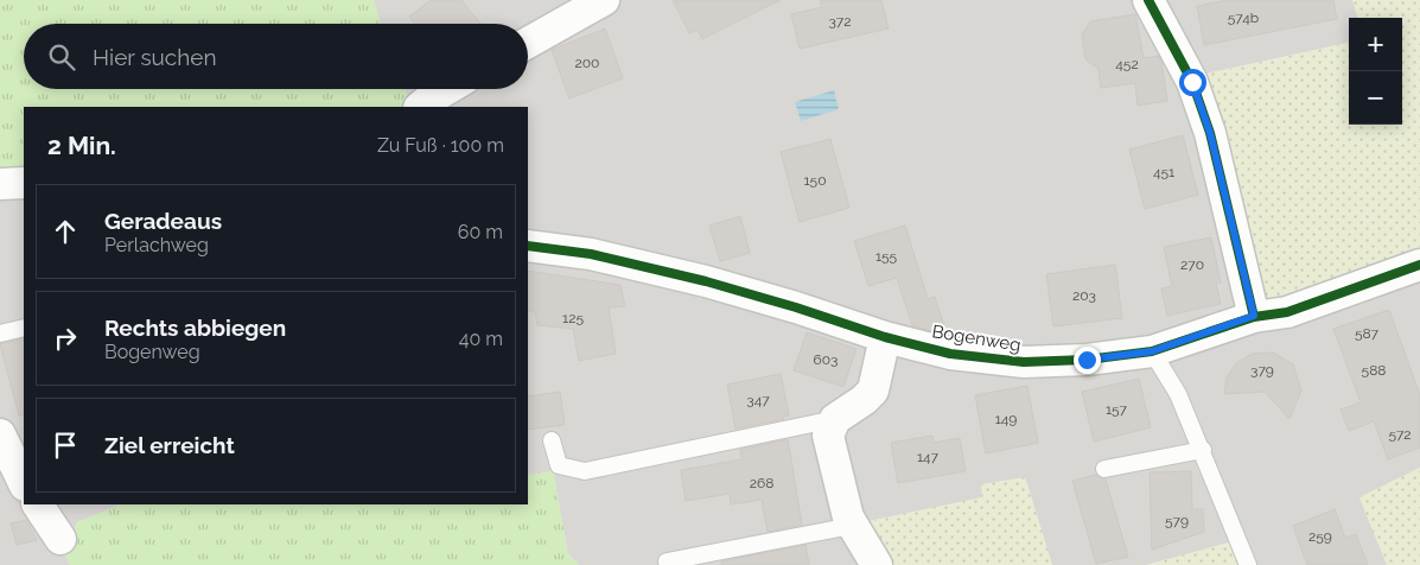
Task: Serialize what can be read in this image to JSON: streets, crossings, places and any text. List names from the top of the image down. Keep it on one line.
{"streets":{"street":["Bogenweg"]},"house_numbers":["574b","372","200","452","451","150","155","270","203","125","587","603","379","588","347","157","149","572","147","268","579","259"],"page":{"map_buttons":["+","−"],"search":"Hier suchen","heading":["2 Min.","Zu Fuß · 100 m"],"list":[["Geradeaus","Perlachweg","60 m"],["Rechts abbiegen","Bogenweg","40 m"],"Ziel erreicht"]}}
